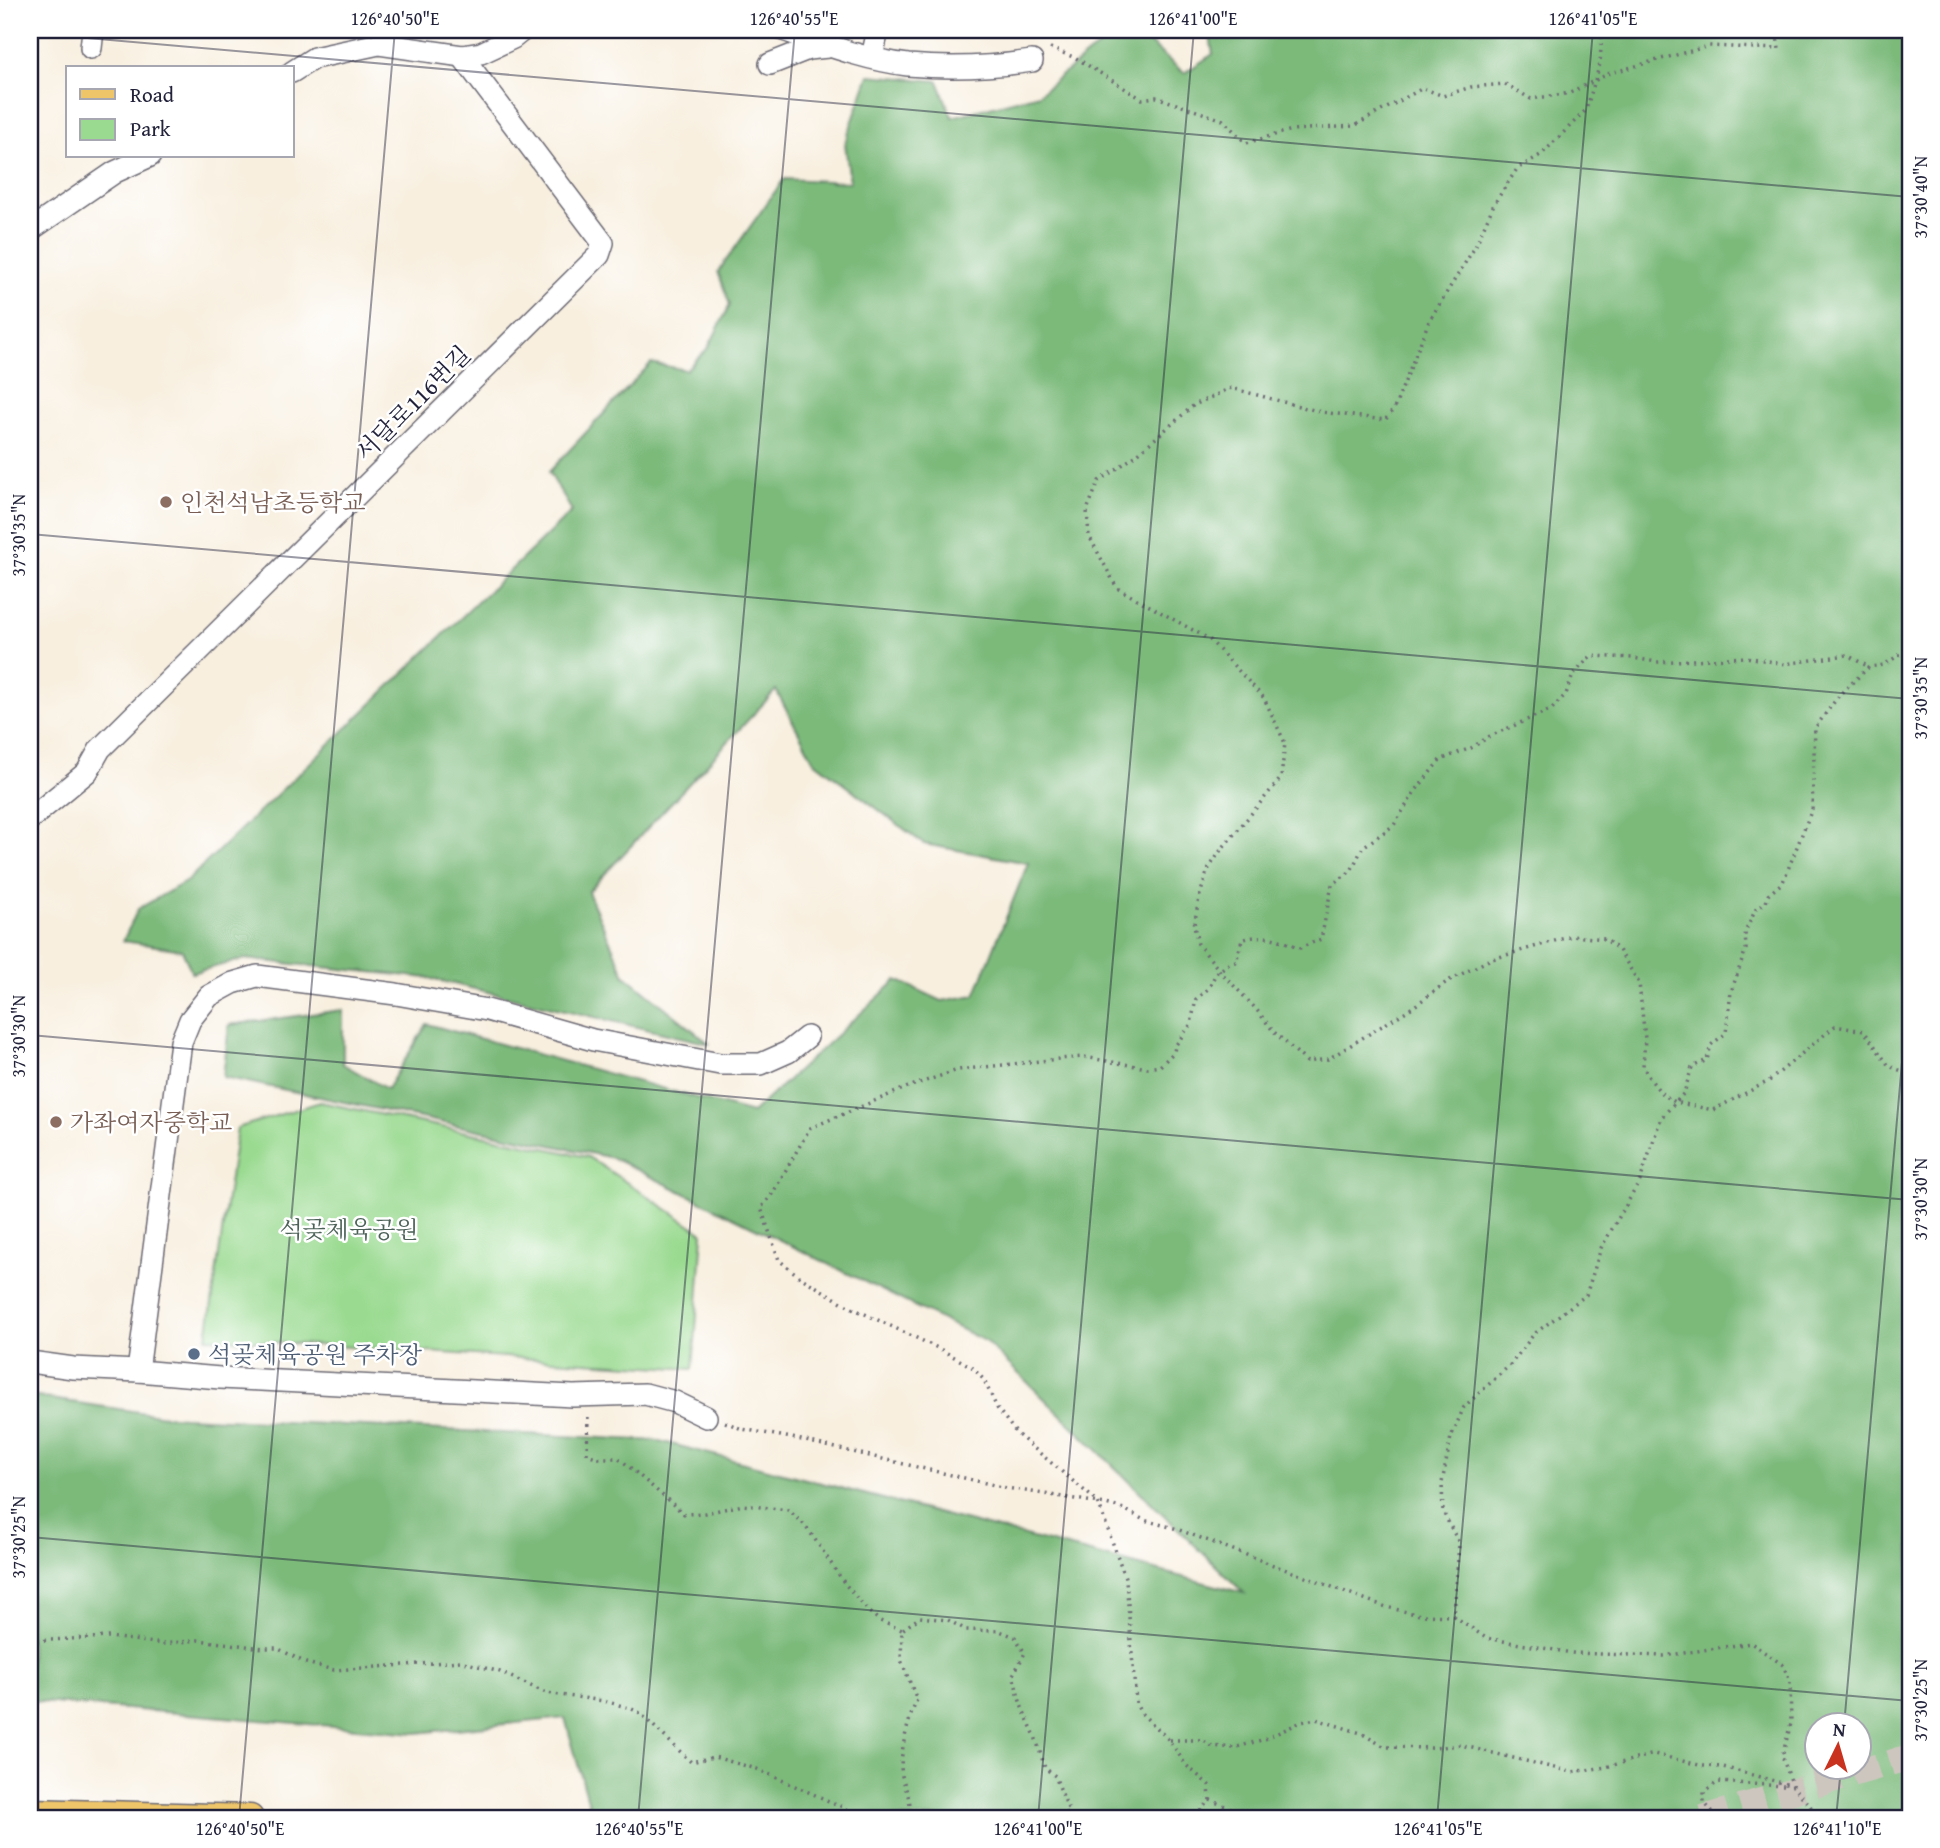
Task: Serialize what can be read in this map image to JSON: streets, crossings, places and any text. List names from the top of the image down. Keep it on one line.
{"streets":{"lane":["서달로116번길"]},"parks":["석곶체육공원"],"places":["인천석남초등학교","가좌여자중학교","석곶체육공원 주차장"],"legend":["Road","Park"],"north":"top","coordinates":["126°40'50\"E","126°40'55\"E","126°41'00\"E","126°41'05\"E","37°30'40\"N","37°30'35\"N","37°30'30\"N","37°30'25\"N","126°41'10\"E"]}
